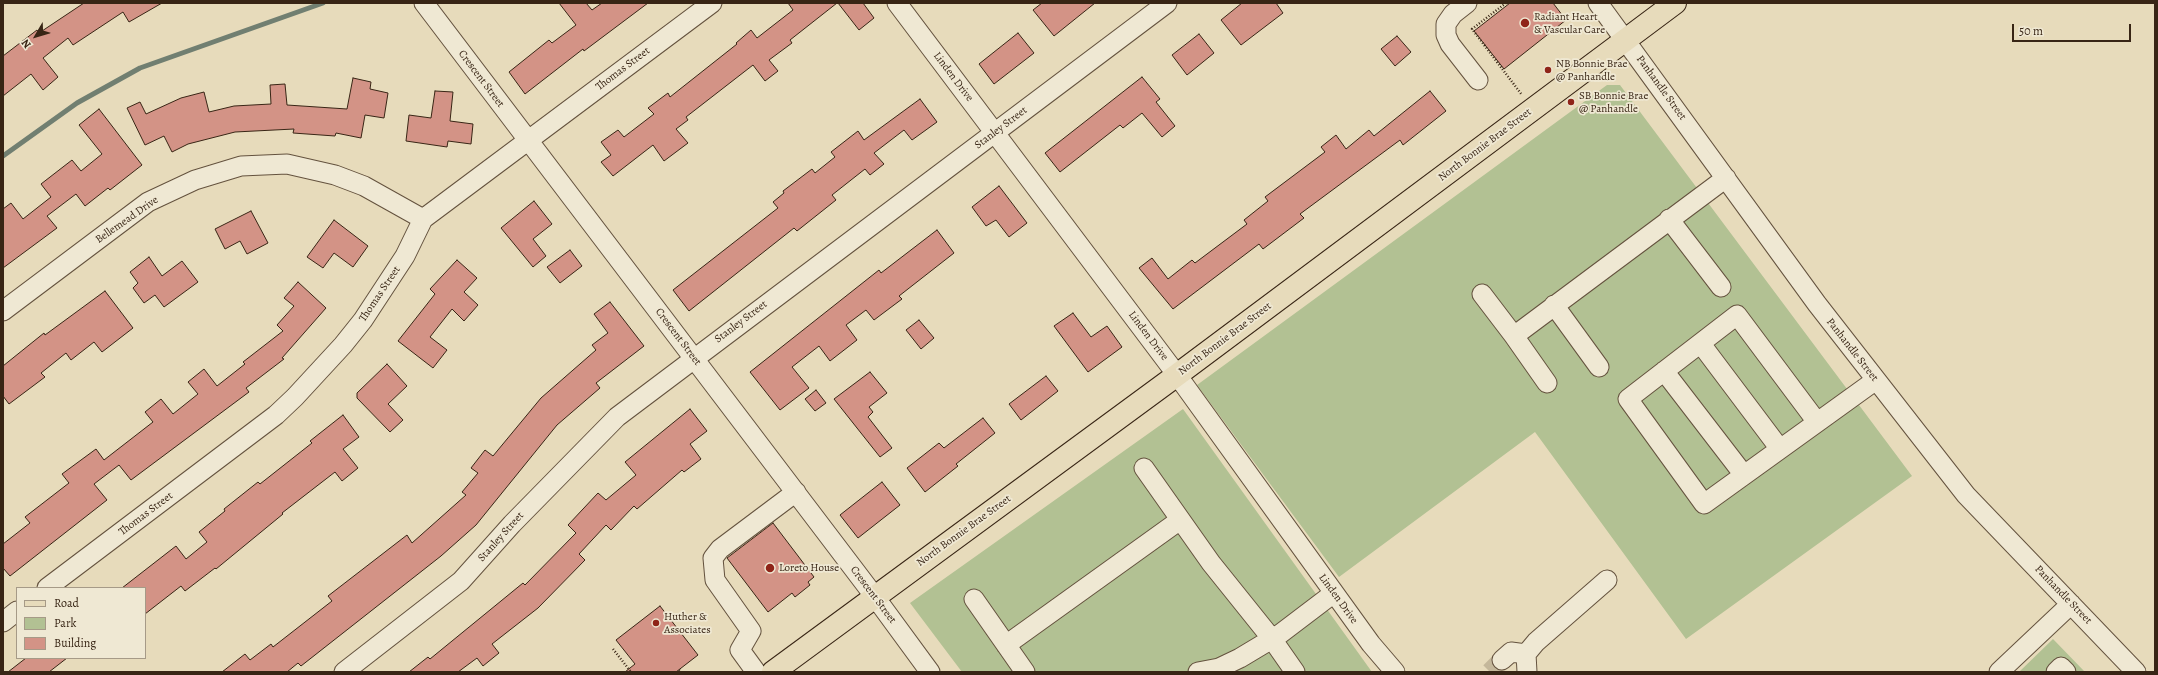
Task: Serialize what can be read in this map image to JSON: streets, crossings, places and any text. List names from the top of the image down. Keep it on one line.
{"streets":{"main road":["North Bonnie Brae Street"],"street":["Thomas Street","Linden Drive","Crescent Street","Panhandle Street","Stanley Street","Bellemead Drive"]},"crossings":[["Thomas Street","Crescent Street"],["Thomas Street","Bellemead Drive"],["Linden Drive","Stanley Street"],["Linden Drive","North Bonnie Brae Street"],["Crescent Street","Stanley Street"],["Crescent Street","North Bonnie Brae Street"],["Panhandle Street","North Bonnie Brae Street"]],"places":["Radiant Heart & Vascular Care","NB Bonnie Brae @ Panhandle","SB Bonnie Brae @ Panhandle","Loreto House","Huther & Associates"],"legend":["Road","Park","Building"],"scale_bar":"50 m","north":"bottom left"}
